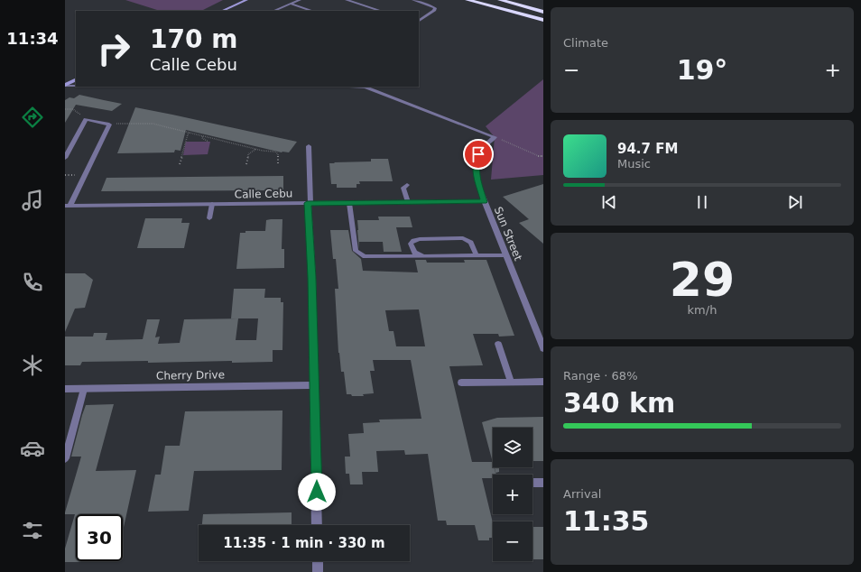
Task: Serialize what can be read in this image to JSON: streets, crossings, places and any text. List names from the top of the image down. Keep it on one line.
{"streets":{"street":["Calle Cebu","Sun Street","Cherry Drive"]},"crossings":[["Calle Cebu","Sun Street"]],"page":{"tabs":"11:34","tile":["Climate",["29","km/h"],["Range · 68%","340 km"],["Arrival","11:35"]],"turn":["170 m","Calle Cebu"],"heat":["−","19°","+"],"song":["94.7 FM","Music"],"map_buttons":["+","−"],"limit":"30","trip":"11:35 · 1 min · 330 m"}}
